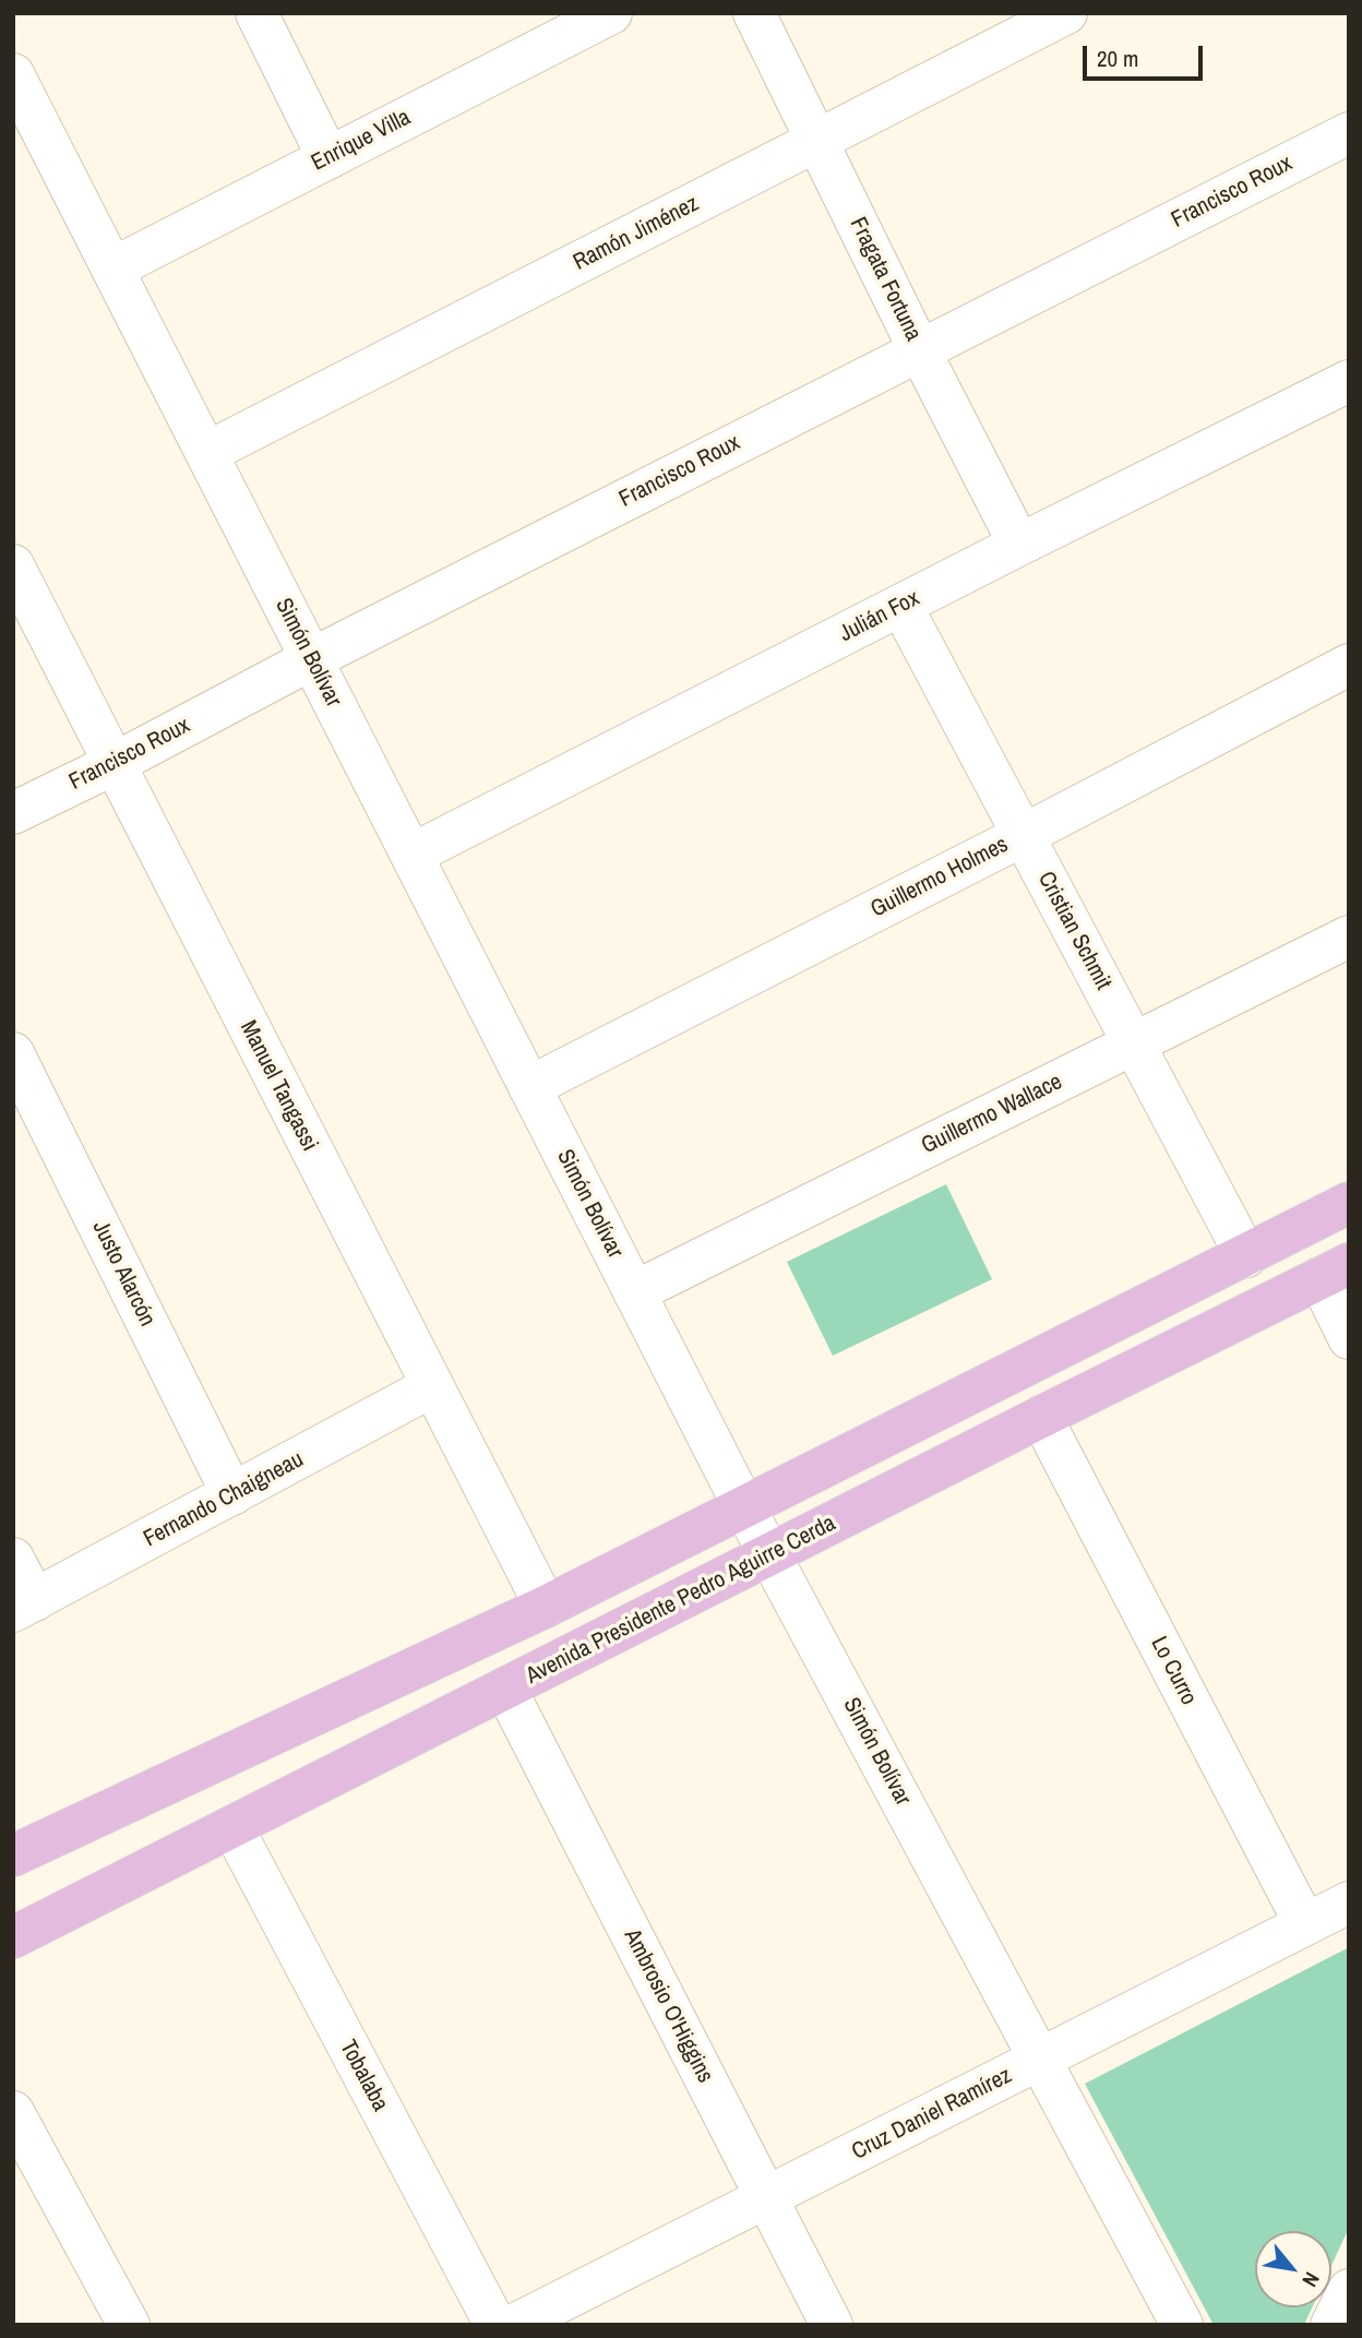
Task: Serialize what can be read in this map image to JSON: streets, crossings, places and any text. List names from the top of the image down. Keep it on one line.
{"streets":{"main road":["Avenida Presidente Pedro Aguirre Cerda"],"street":["Enrique Villa","Francisco Roux","Ramón Jiménez","Fragata Fortuna","Julián Fox","Simón Bolívar","Guillermo Holmes","Cristian Schmit","Manuel Tangassi","Guillermo Wallace","Justo Alarcón","Fernando Chaigneau","Lo Curro","Ambrosio O'Higgins","Tobalaba","Cruz Daniel Ramírez"]},"crossings":[["Enrique Villa","Simón Bolívar"],["Francisco Roux","Fragata Fortuna"],["Francisco Roux","Simón Bolívar"],["Francisco Roux","Manuel Tangassi"],["Ramón Jiménez","Fragata Fortuna"],["Ramón Jiménez","Simón Bolívar"],["Fragata Fortuna","Julián Fox"],["Julián Fox","Simón Bolívar"],["Julián Fox","Cristian Schmit"],["Simón Bolívar","Guillermo Holmes"],["Simón Bolívar","Guillermo Wallace"],["Simón Bolívar","Avenida Presidente Pedro Aguirre Cerda"],["Simón Bolívar","Cruz Daniel Ramírez"],["Guillermo Holmes","Cristian Schmit"],["Cristian Schmit","Guillermo Wallace"],["Manuel Tangassi","Fernando Chaigneau"],["Justo Alarcón","Fernando Chaigneau"],["Avenida Presidente Pedro Aguirre Cerda","Lo Curro"],["Avenida Presidente Pedro Aguirre Cerda","Ambrosio O'Higgins"],["Avenida Presidente Pedro Aguirre Cerda","Tobalaba"],["Lo Curro","Cruz Daniel Ramírez"],["Ambrosio O'Higgins","Cruz Daniel Ramírez"]],"scale_bar":"20 m","north":"bottom right"}
